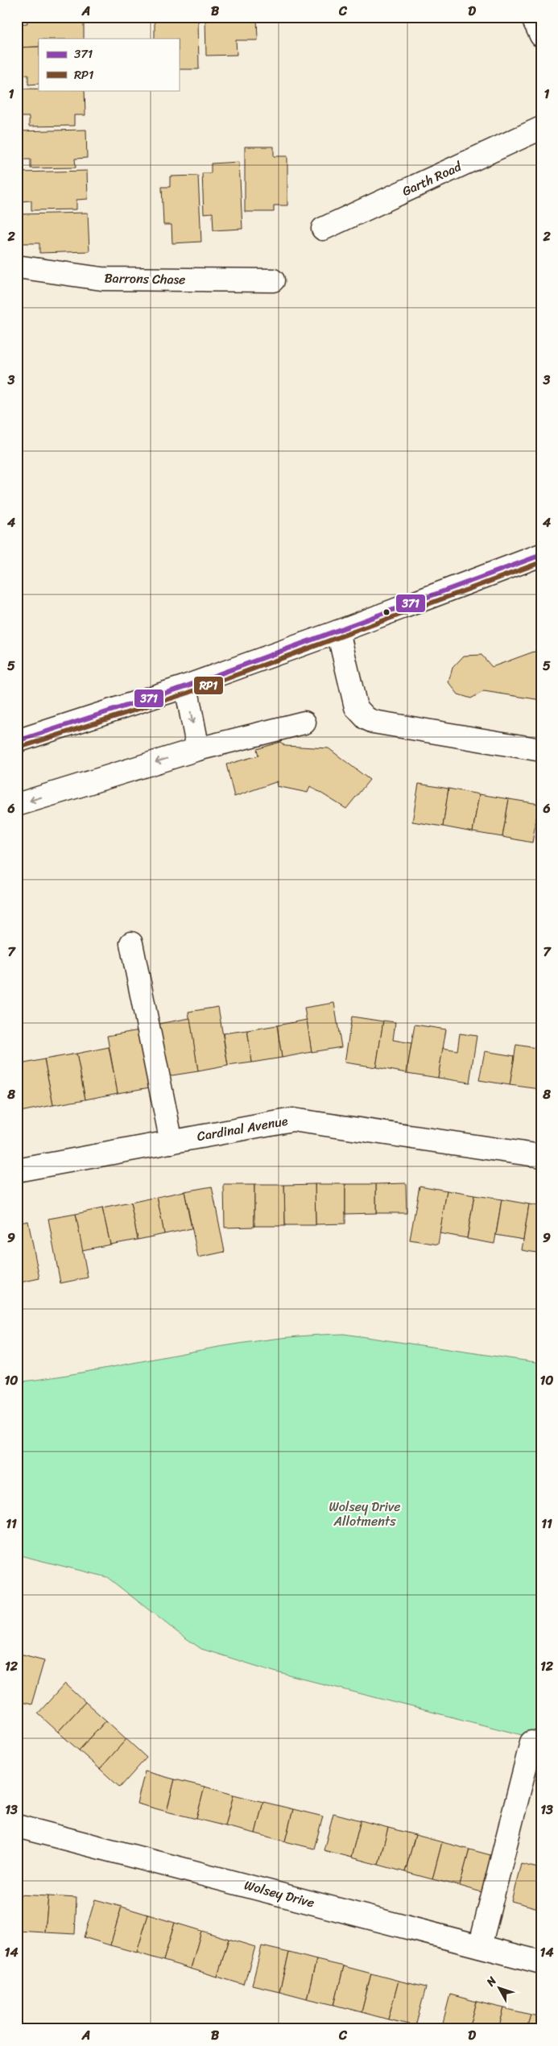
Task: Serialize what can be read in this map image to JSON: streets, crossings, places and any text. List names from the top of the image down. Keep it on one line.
{"streets":{"street":["Garth Road","Barrons Chase","Cardinal Avenue","Wolsey Drive"]},"parks":["Wolsey Drive Allotments"],"lines":["transit line 371","transit line RP1"],"legend":["371","RP1"],"north":"top left","grid":{"columns":["A","B","C","D"],"rows":["1","2","3","4","5","6","7","8","9","10","11","12","13","14"]}}
